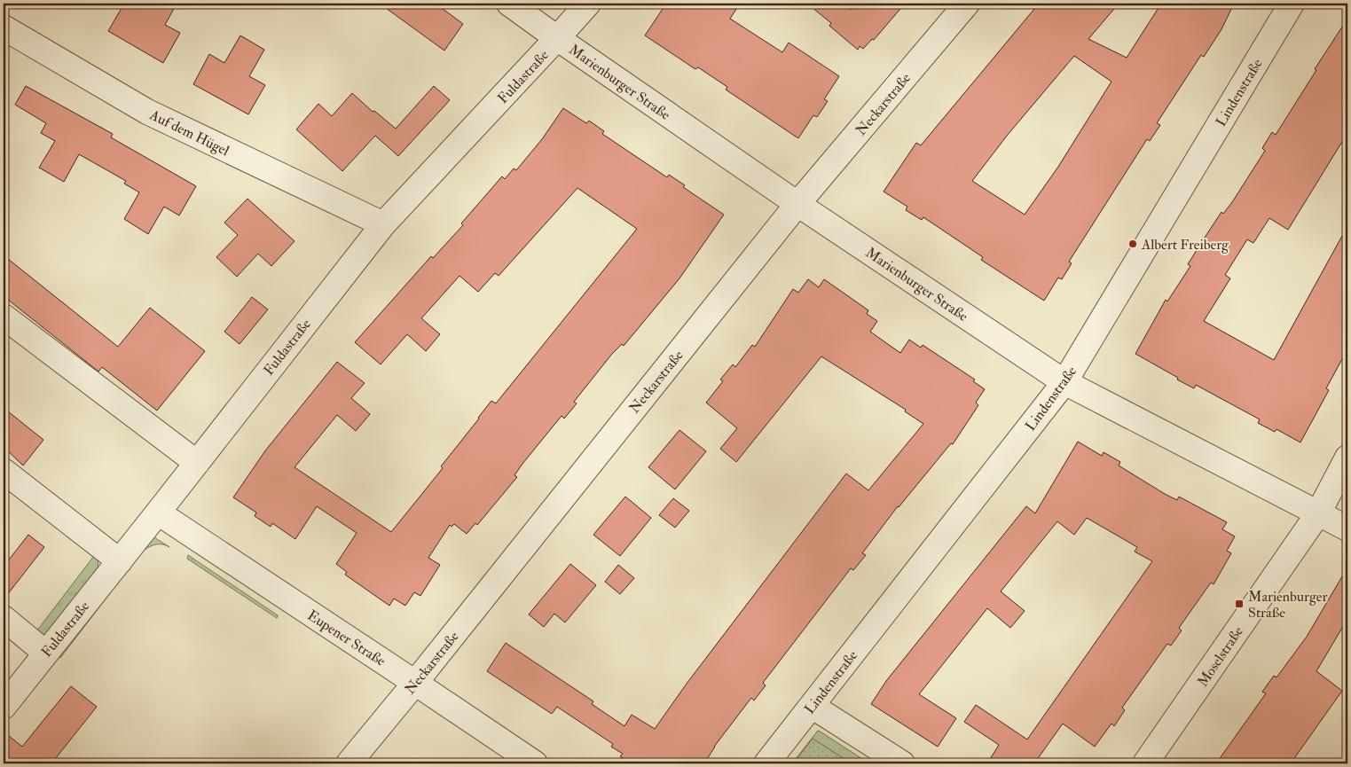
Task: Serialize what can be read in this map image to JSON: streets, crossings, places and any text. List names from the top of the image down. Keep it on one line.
{"streets":{"street":["Fuldastraße","Marienburger Straße","Lindenstraße","Neckarstraße","Auf dem Hügel","Eupener Straße","Moselstraße"]},"crossings":[["Fuldastraße","Marienburger Straße"],["Fuldastraße","Auf dem Hügel"],["Fuldastraße","Eupener Straße"],["Marienburger Straße","Lindenstraße"],["Marienburger Straße","Neckarstraße"],["Marienburger Straße","Moselstraße"],["Neckarstraße","Eupener Straße"]],"places":{"other":["Albert Freiberg"],"transit":["Marienburger Straße"]}}
